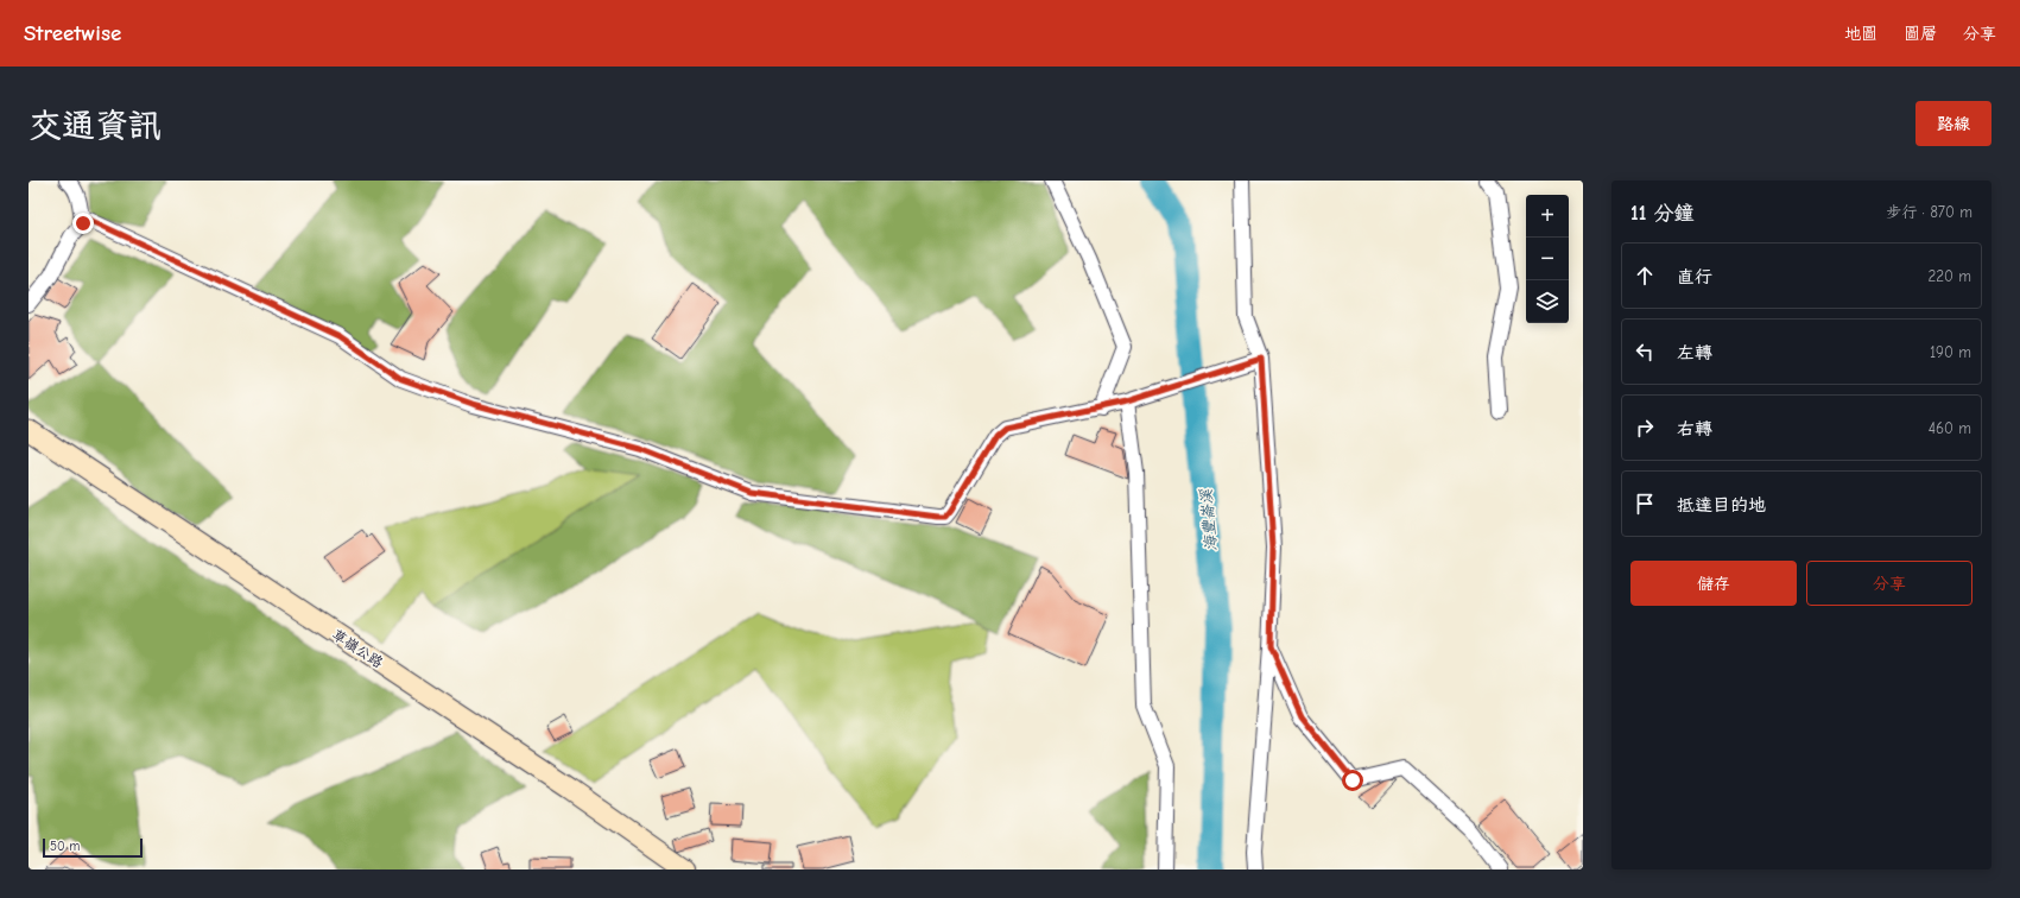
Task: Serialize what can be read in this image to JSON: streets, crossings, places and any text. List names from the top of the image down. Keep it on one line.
{"streets":{"main road":["草嶺公路"]},"water":["海豐崙溪"],"scale_bar":"50 m","page":{"header":"Streetwise","nav":["地圖","圖層","分享"],"buttons":["路線",["儲存","分享"]],"title":"交通資訊","heading":["11 分鐘","步行 · 870 m"],"map_buttons":["+","−"],"list":[["直行","220 m"],["左轉","190 m"],["右轉","460 m"],"抵達目的地"],"scale":"50 m"}}
